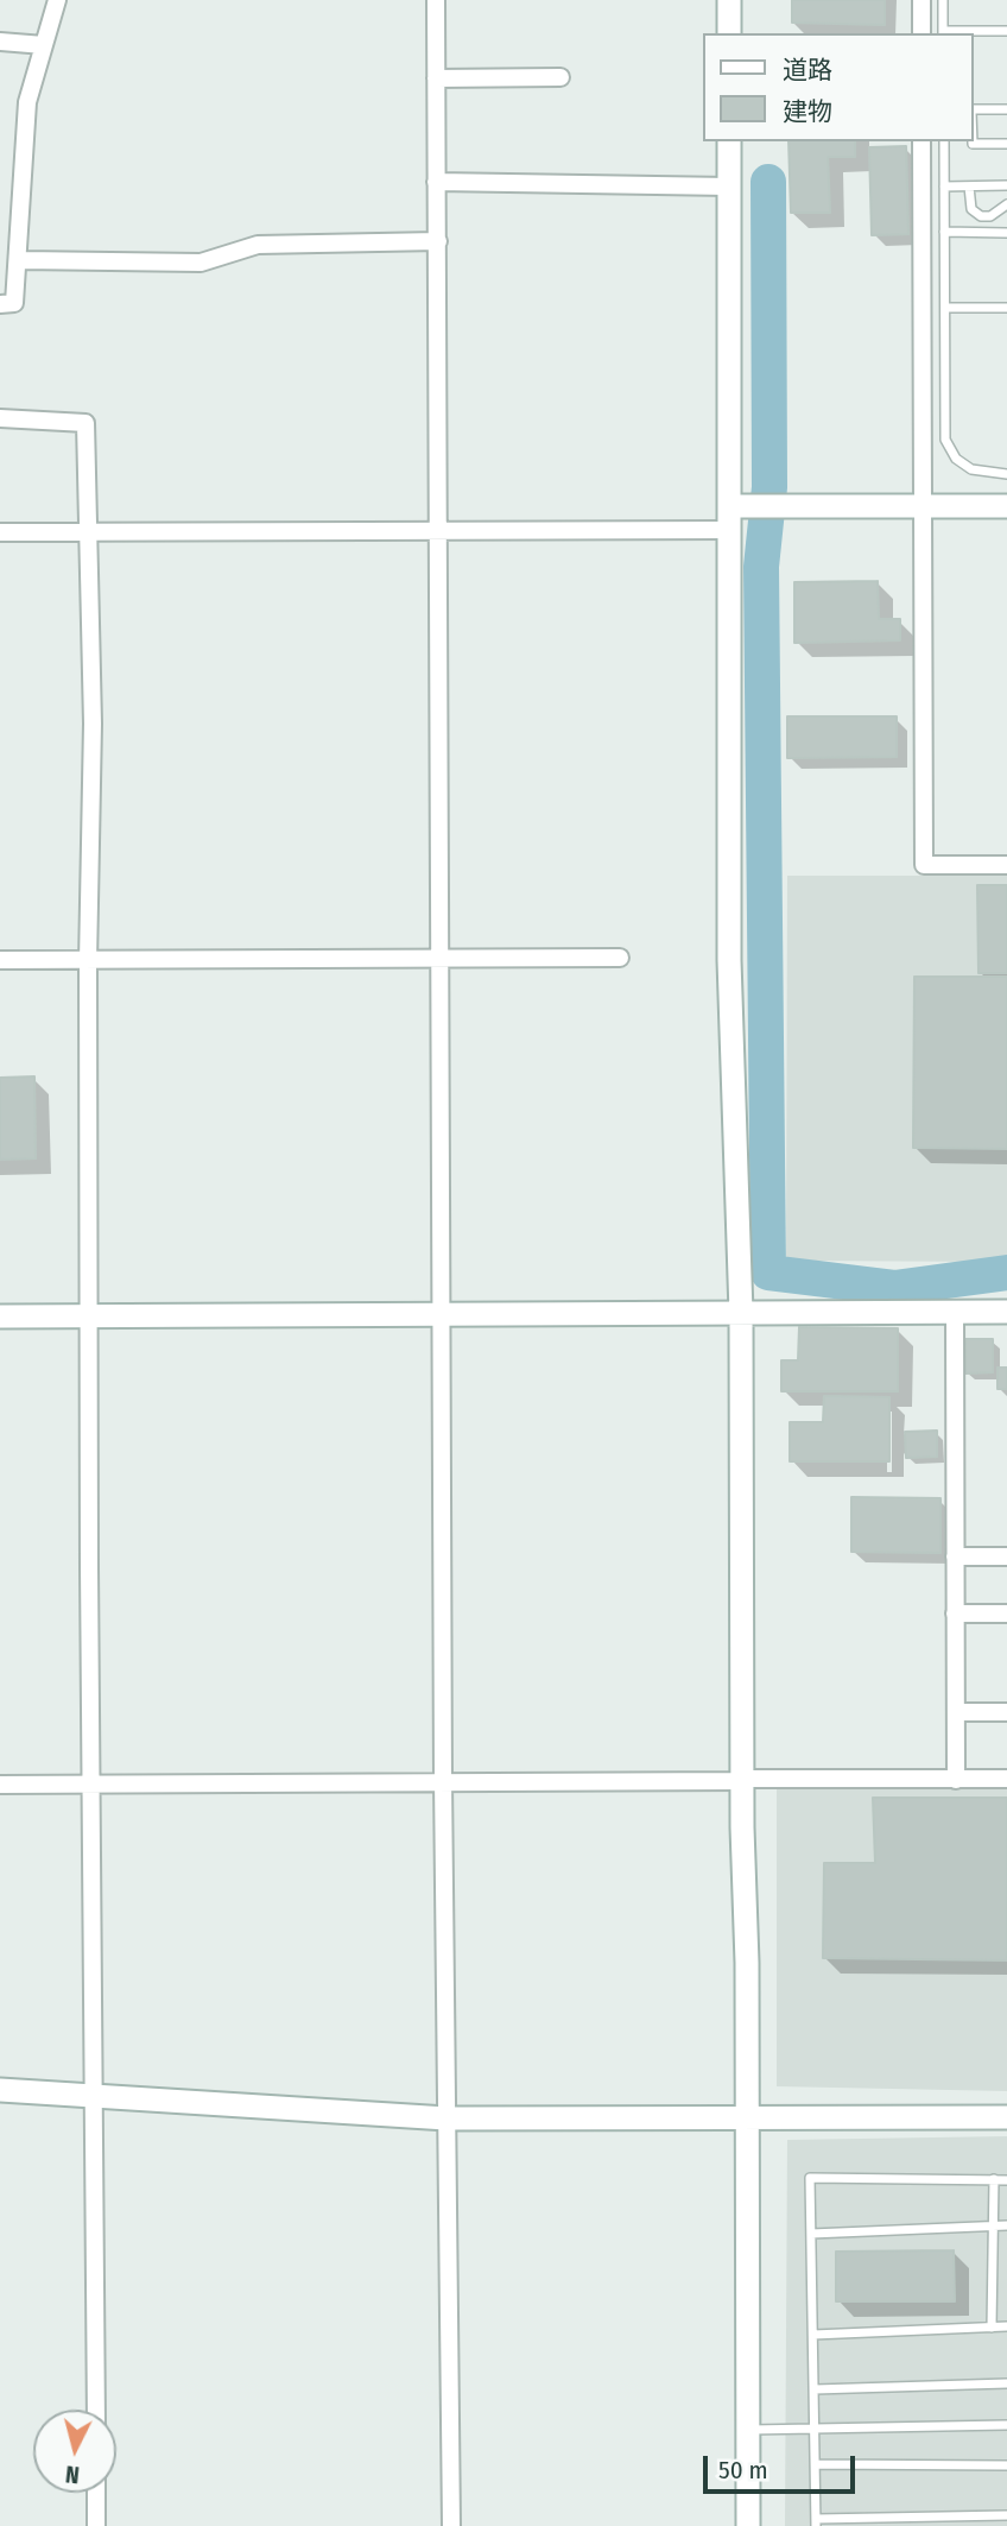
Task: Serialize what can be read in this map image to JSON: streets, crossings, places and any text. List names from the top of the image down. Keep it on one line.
{"legend":["道路","建物"],"scale_bar":"50 m","north":"bottom"}
